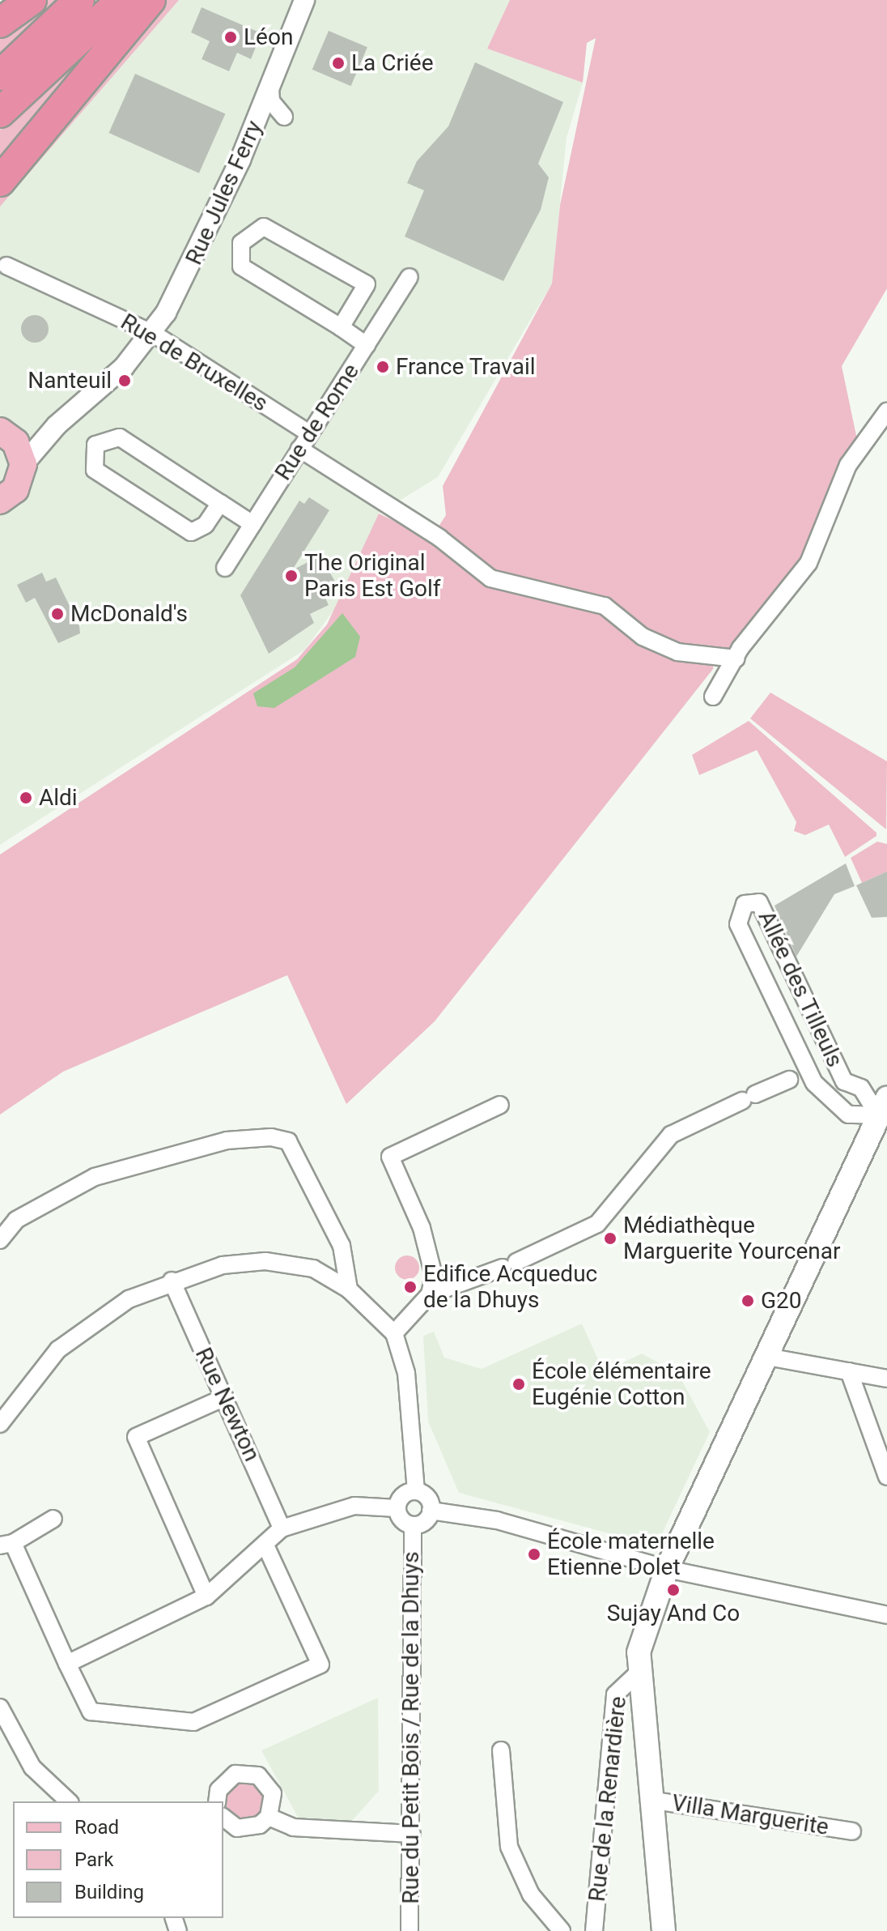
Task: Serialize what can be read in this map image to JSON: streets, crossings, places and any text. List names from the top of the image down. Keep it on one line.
{"streets":{"street":["Rue Jules Ferry","Rue de Bruxelles","Rue de Rome","Allée des Tilleuls","Rue Newton","Rue du Petit Bois / Rue de la Dhuys","Rue de la Renardière","Villa Marguerite"]},"crossings":[["Rue Jules Ferry","Rue de Bruxelles"],["Rue de Bruxelles","Rue de Rome"]],"places":["Léon","La Criée","France Travail","Nanteuil","The Original Paris Est Golf","McDonald's","Aldi","Médiathèque Marguerite Yourcenar","Edifice Acqueduc de la Dhuys","G20","École élémentaire Eugénie Cotton","École maternelle Etienne Dolet","Sujay And Co"],"legend":["Road","Park","Building"]}
